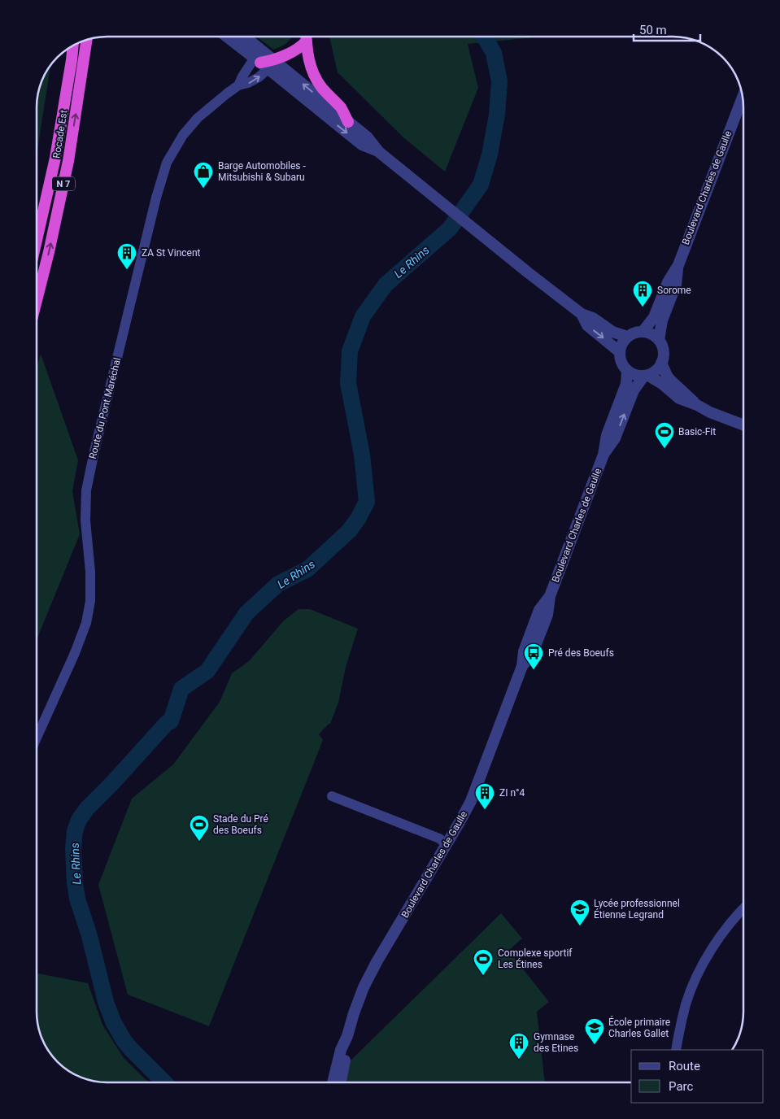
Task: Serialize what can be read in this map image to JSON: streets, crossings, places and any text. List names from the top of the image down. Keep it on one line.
{"streets":{"highway":["Rocade Est","N 7"],"street":["Boulevard Charles de Gaulle","Route du Pont Maréchal"]},"water":["Le Rhins"],"places":{"shop":["Barge Automobiles - Mitsubishi & Subaru"],"building":["ZA St Vincent","Sorome","ZI n°4","Gymnase des Etines"],"sports":["Basic-Fit","Stade du Pré des Boeufs","Complexe sportif Les Étines"],"bus stop":["Pré des Boeufs"],"school or university":["Lycée professionnel Étienne Legrand","École primaire Charles Gallet"]},"legend":["Route","Parc"],"scale_bar":"50 m"}
